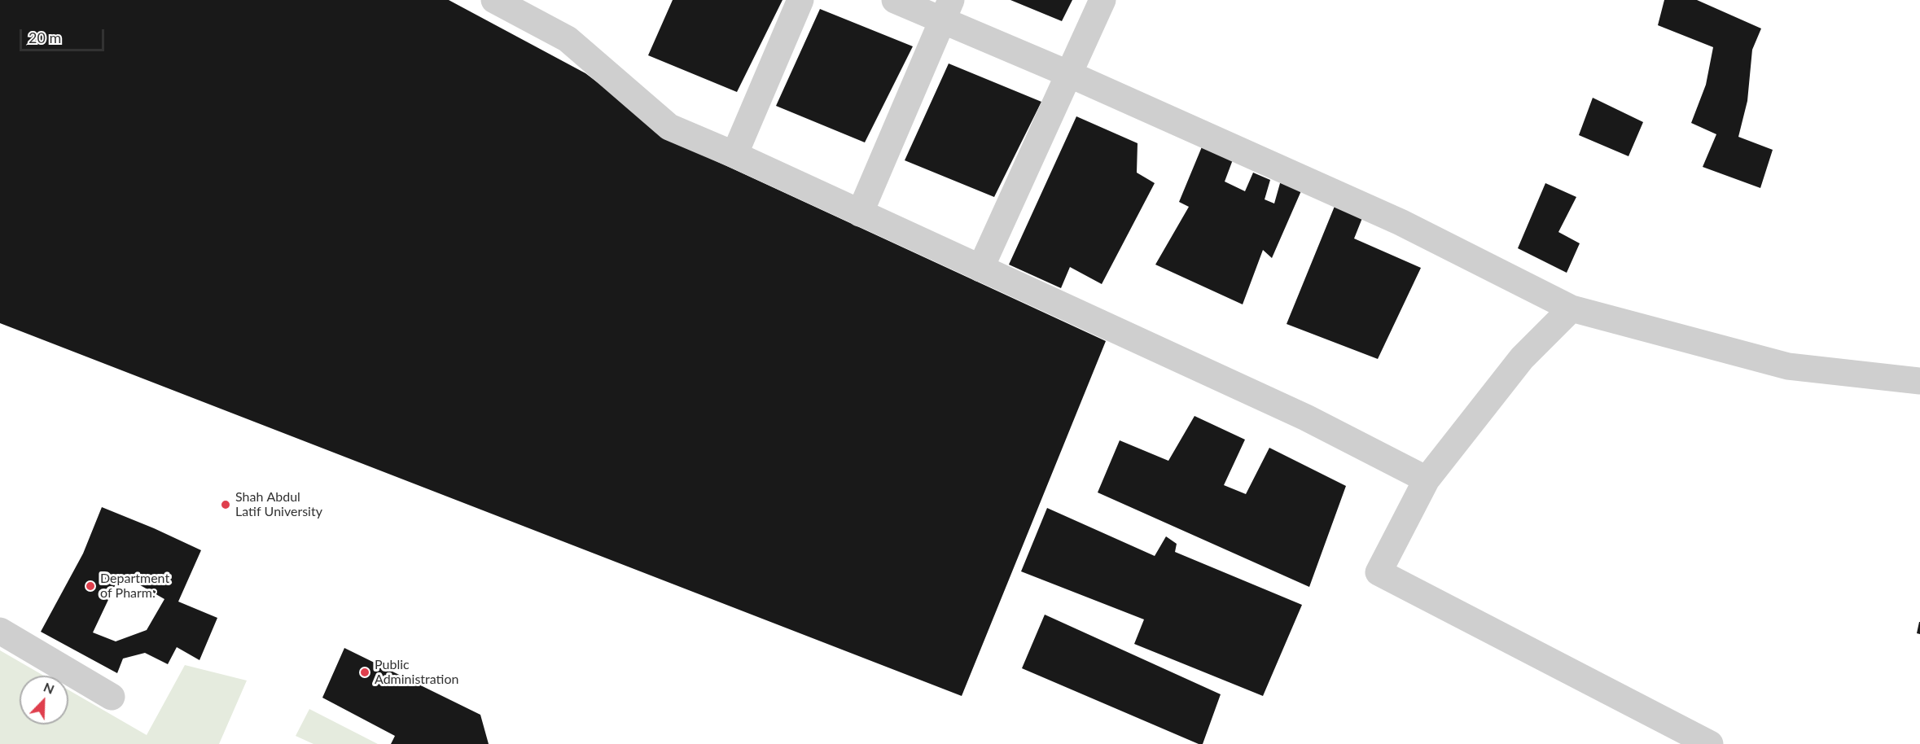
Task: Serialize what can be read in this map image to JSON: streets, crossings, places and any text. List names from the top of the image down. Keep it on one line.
{"places":["Shah Abdul Latif University","Department of Pharm:","Public Administration"],"scale_bar":"20 m","north":"top right"}
